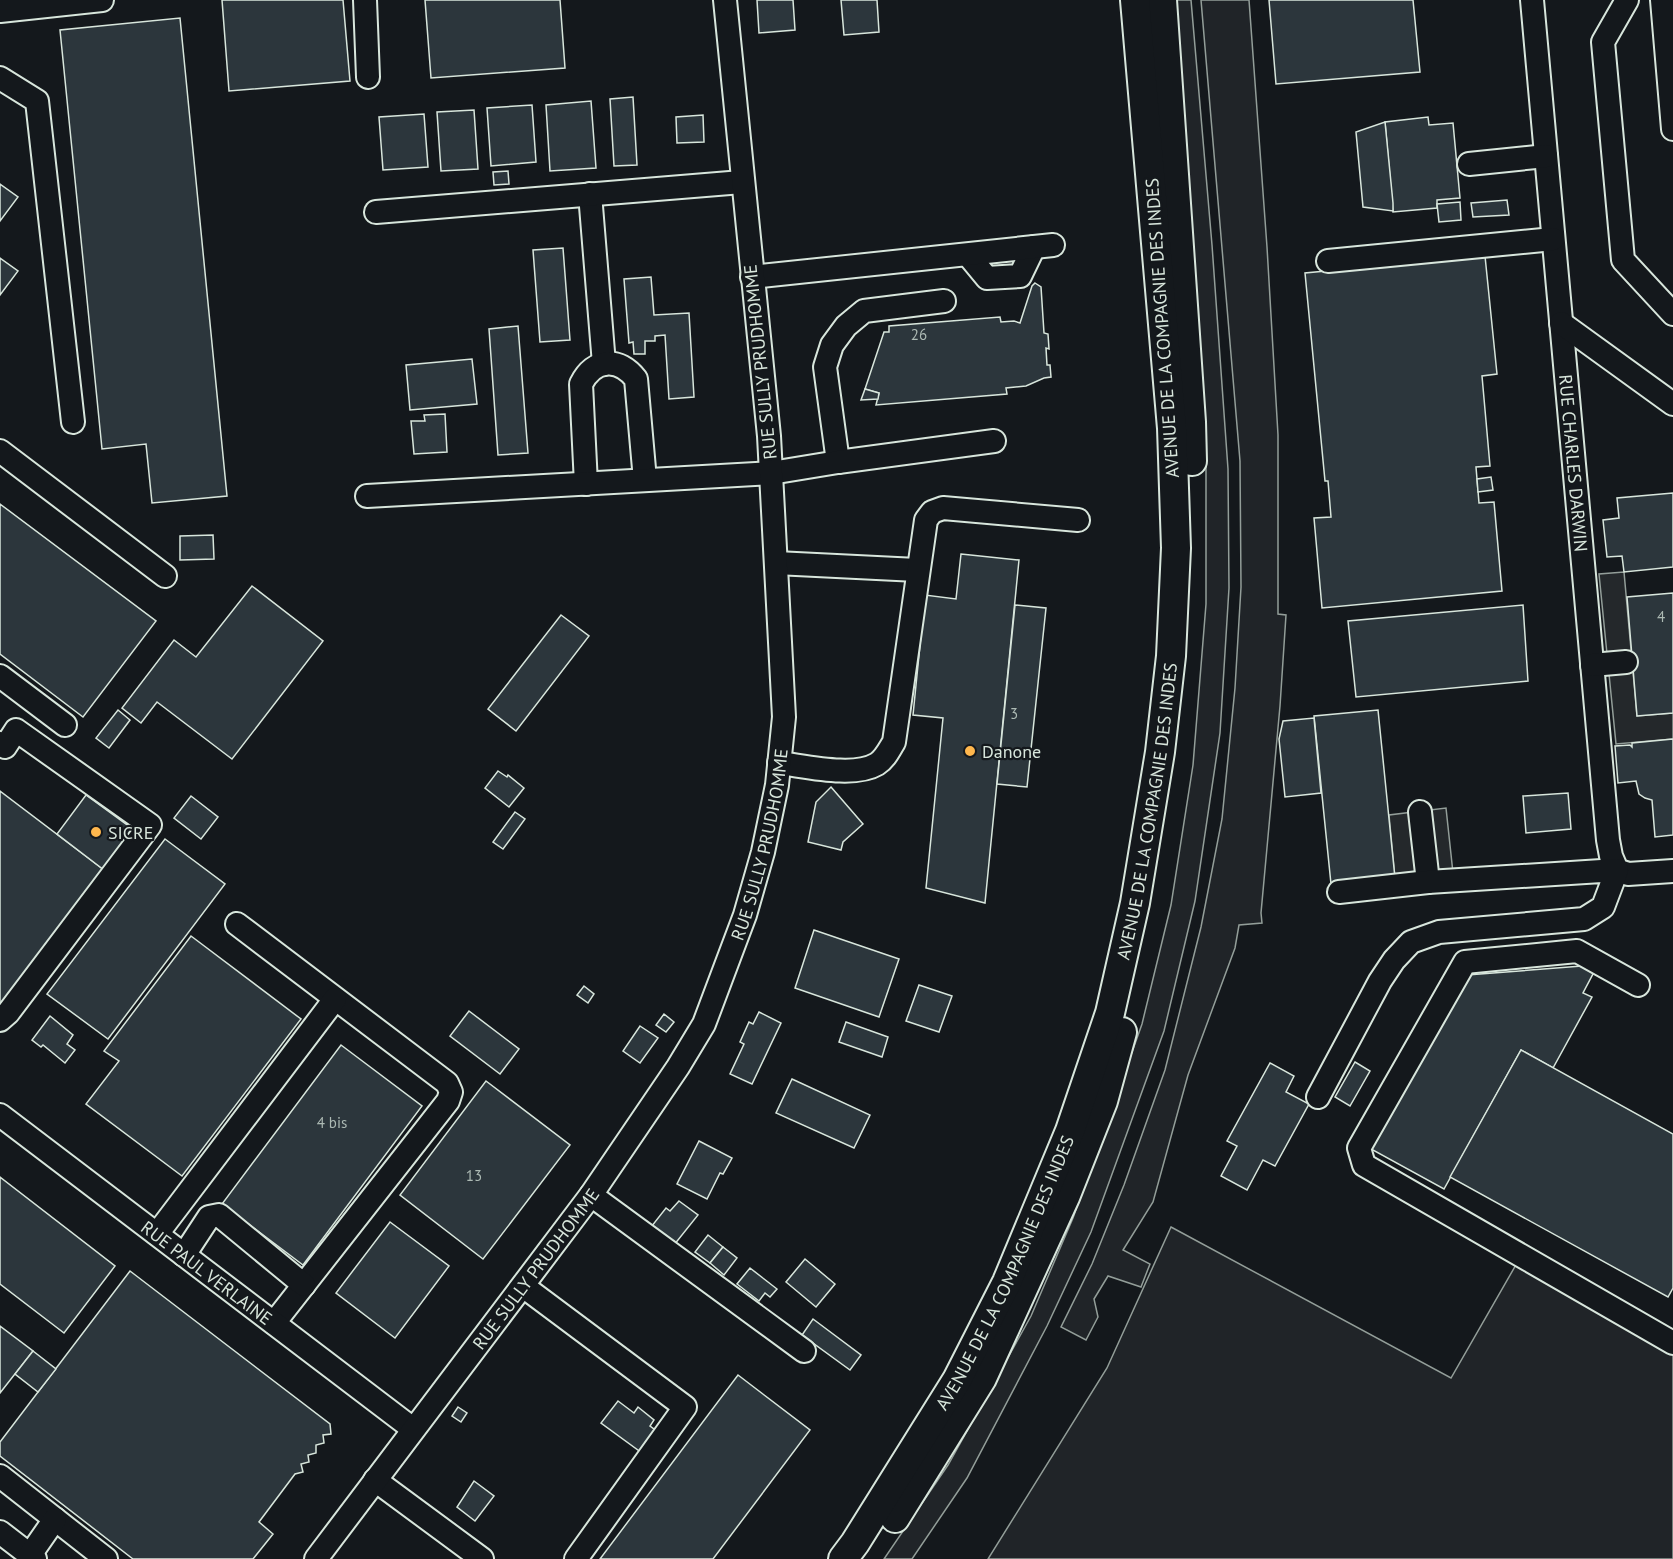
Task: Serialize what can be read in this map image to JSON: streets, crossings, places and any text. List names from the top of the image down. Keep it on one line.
{"streets":{"main road":["AVENUE DE LA COMPAGNIE DES INDES"],"street":["RUE SULLY PRUDHOMME","RUE CHARLES DARWIN","RUE PAUL VERLAINE"]},"crossings":[["RUE SULLY PRUDHOMME","RUE PAUL VERLAINE"]],"places":["Danone","SICRE"],"house_numbers":["26","4","3","4 bis","13"]}
